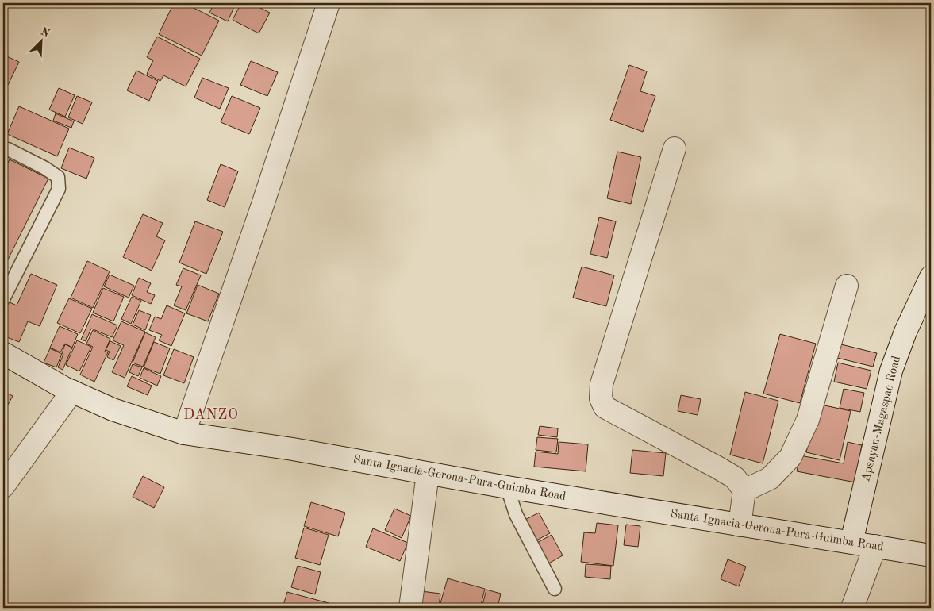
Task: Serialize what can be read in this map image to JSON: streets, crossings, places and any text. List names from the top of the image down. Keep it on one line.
{"streets":{"street":["Apsayan-Magaspac Road","Santa Ignacia-Gerona-Pura-Guimba Road"]},"crossings":[["Apsayan-Magaspac Road","Santa Ignacia-Gerona-Pura-Guimba Road"]],"districts":["DANZO"],"north":"top right"}
